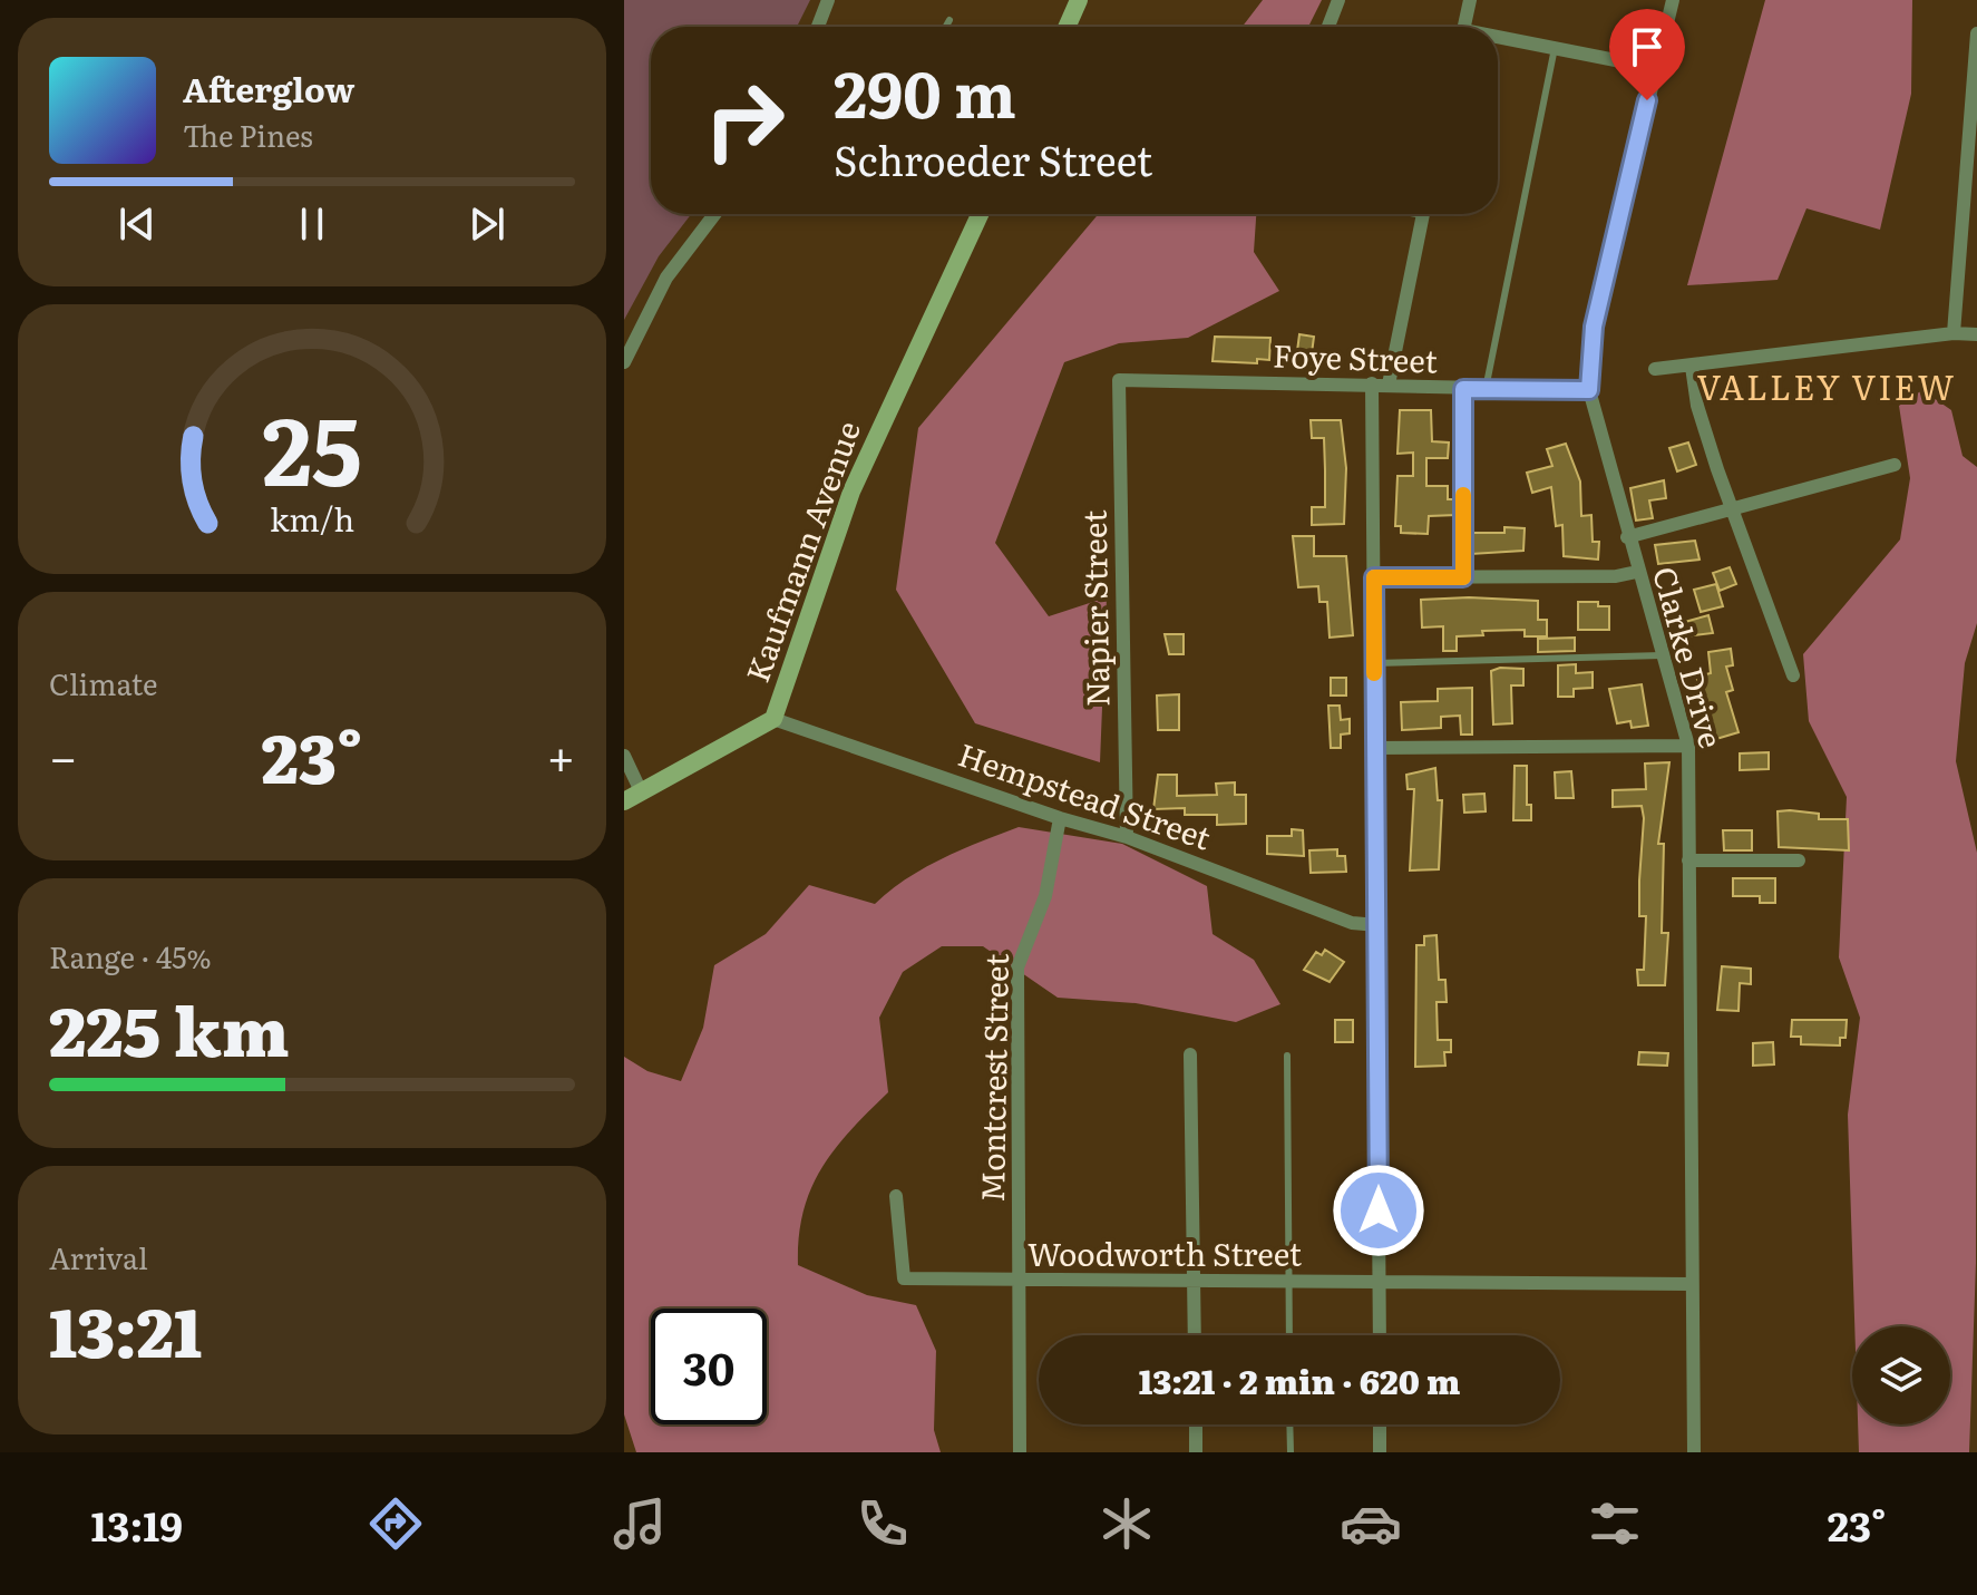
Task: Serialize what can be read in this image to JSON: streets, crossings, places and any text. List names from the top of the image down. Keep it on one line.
{"streets":{"main road":["Kaufmann Avenue"],"street":["Foye Street","Napier Street","Clarke Drive","Hempstead Street","Montcrest Street","Woodworth Street"]},"crossings":[["Foye Street","Napier Street"],["Foye Street","Clarke Drive"],["Kaufmann Avenue","Hempstead Street"],["Napier Street","Hempstead Street"],["Clarke Drive","Woodworth Street"],["Hempstead Street","Montcrest Street"],["Montcrest Street","Woodworth Street"]],"districts":["VALLEY VIEW"],"page":{"turn":["290 m","Schroeder Street"],"song":["Afterglow","The Pines"],"tile":["Climate",["Range · 45%","225 km"],["Arrival","13:21"]],"heat":["−","23°","+"],"limit":"30","trip":"13:21 · 2 min · 620 m","tabs":["13:19","23°"],"gauge":["25","km/h"]}}
